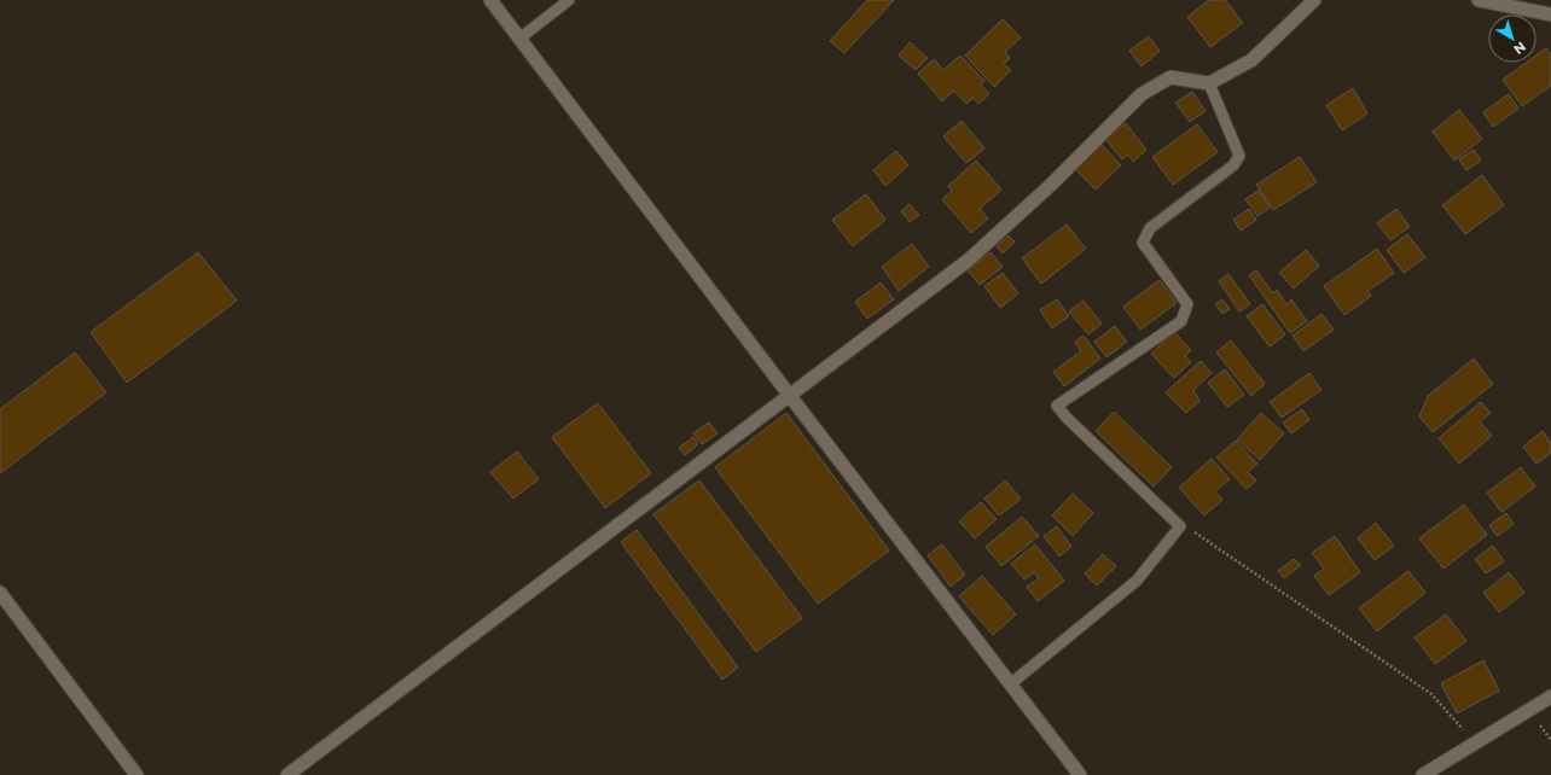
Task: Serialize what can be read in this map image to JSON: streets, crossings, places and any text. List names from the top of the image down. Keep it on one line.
{"north":"bottom right"}
